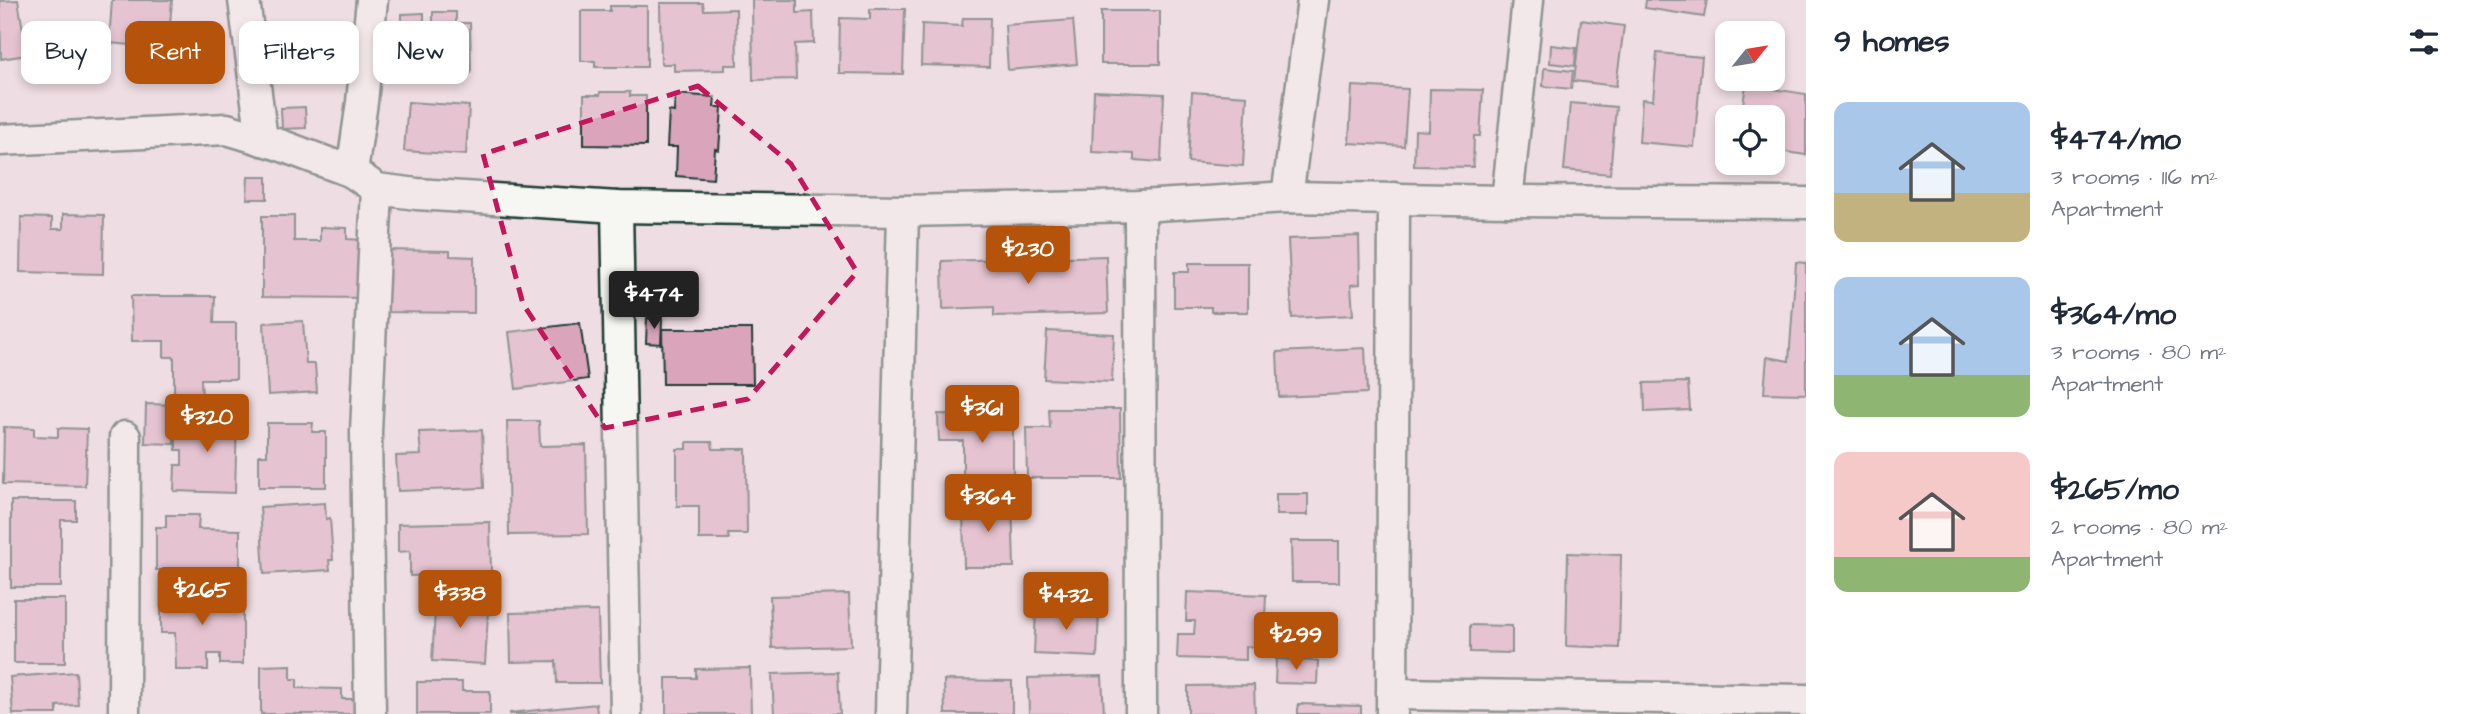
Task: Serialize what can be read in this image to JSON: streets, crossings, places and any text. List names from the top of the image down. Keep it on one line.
{"north":"top right","page":{"heading":"9 homes","chip":["Buy","Rent","Filters","New"],"list":[{"name":"$474/mo","note":"3 rooms · 116 m² · Apartment"},{"name":"$364/mo","note":"3 rooms · 80 m² · Apartment"},{"name":"$265/mo","note":"2 rooms · 80 m² · Apartment"}],"price":["$230","$474","$361","$320","$364","$265","$338","$432","$299"]}}
